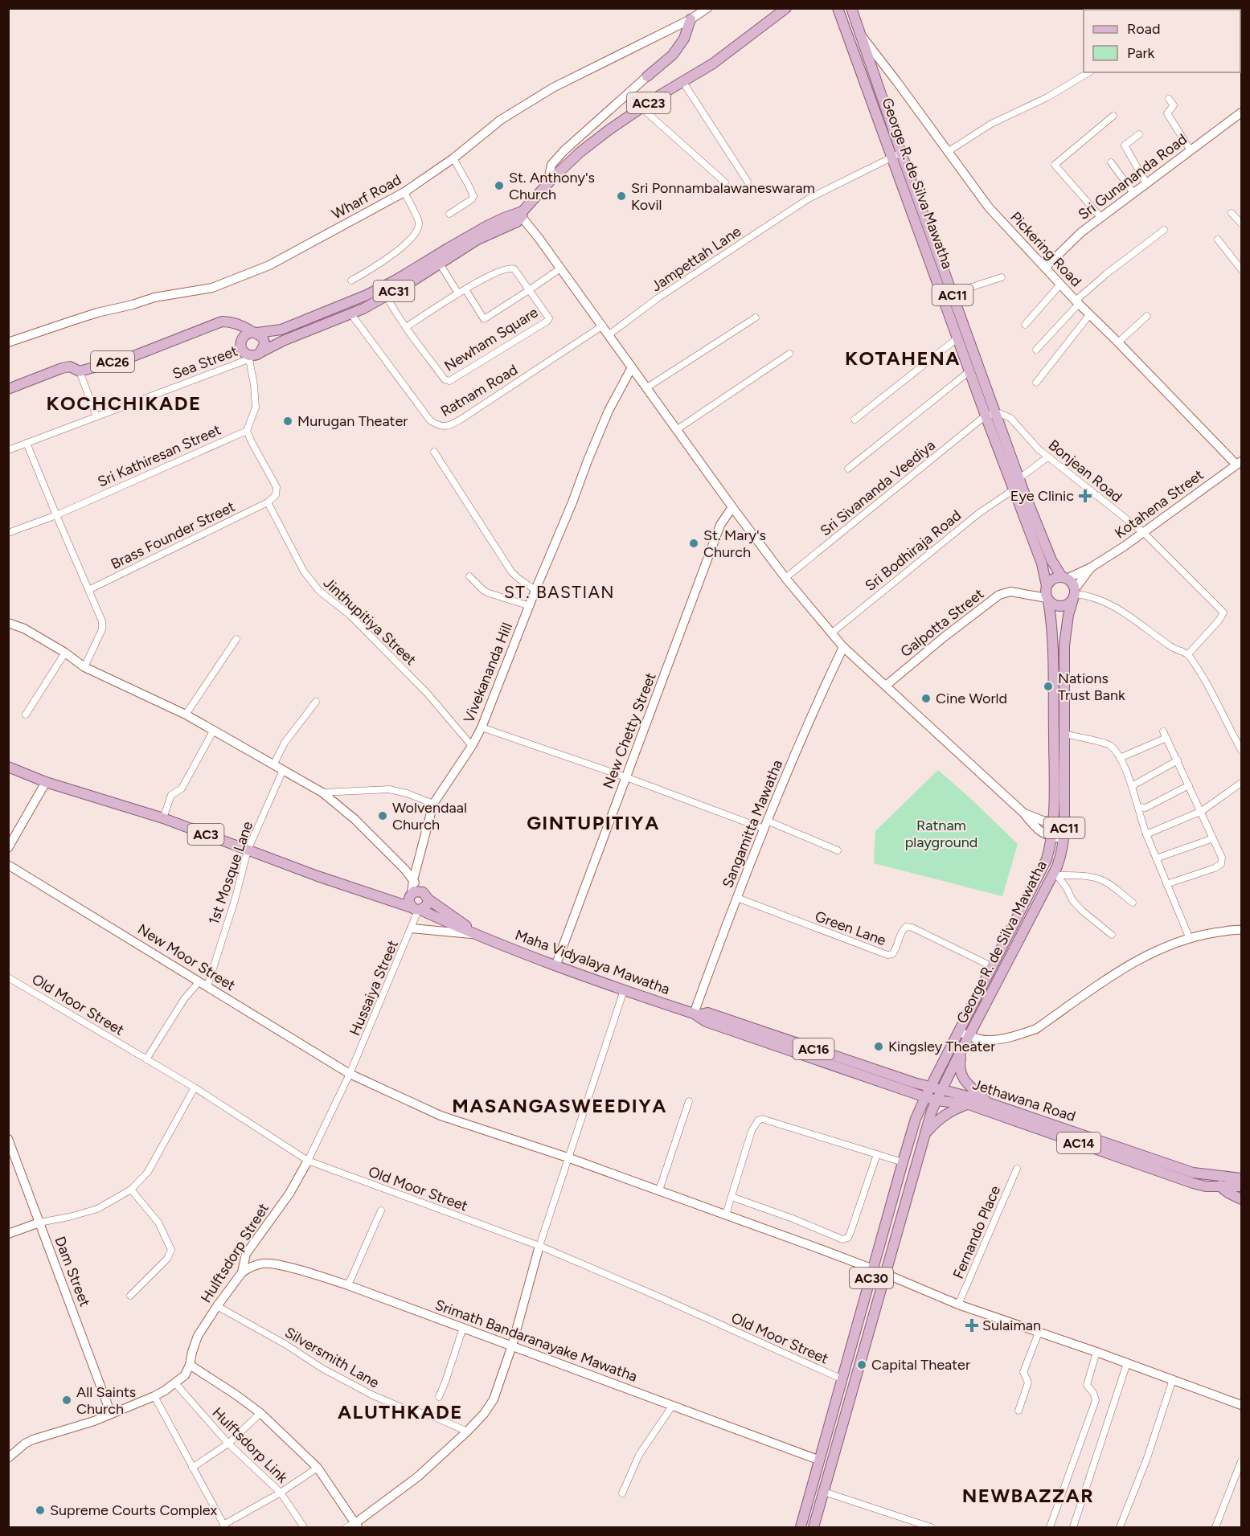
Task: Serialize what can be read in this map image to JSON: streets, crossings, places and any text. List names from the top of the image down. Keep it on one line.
{"streets":{"main road":["AC23","George R. de Silva Mawatha","AC31","AC11","AC26","AC3","Maha Vidyalaya Mawatha","AC16","Jethawana Road","AC14","AC30"],"street":["Sri Gunananda Road","Wharf Road","Pickering Road","Jampettah Lane","Newham Square","Sea Street","Ratnam Road","Sri Kathiresan Street","Bonjean Road","Sri Sivananda Veediya","Kotahena Street","Brass Founder Street","Sri Bodhiraja Road","Jinthupitiya Street","Galpotta Street","Vivekananda Hill","New Chetty Street","Sangamitta Mawatha","1st Mosque Lane","Green Lane","New Moor Street","Hussaiya Street","Old Moor Street","Fernando Place","Hulftsdorp Street","Dam Street","Srimath Bandaranayake Mawatha","Silversmith Lane","Hulftsdorp Link"]},"crossings":[["AC23","AC31"],["Sri Gunananda Road","Pickering Road"],["George R. de Silva Mawatha","Pickering Road"],["George R. de Silva Mawatha","Jampettah Lane"],["George R. de Silva Mawatha","Bonjean Road"],["George R. de Silva Mawatha","Sri Sivananda Veediya"],["George R. de Silva Mawatha","Kotahena Street"],["George R. de Silva Mawatha","Sri Bodhiraja Road"],["George R. de Silva Mawatha","Galpotta Street"],["George R. de Silva Mawatha","Green Lane"],["George R. de Silva Mawatha","Maha Vidyalaya Mawatha"],["George R. de Silva Mawatha","Jethawana Road"],["George R. de Silva Mawatha","AC30"],["Pickering Road","Kotahena Street"],["AC31","Newham Square"],["AC31","AC26"],["AC31","Sea Street"],["AC31","Ratnam Road"],["AC26","Sea Street"],["Bonjean Road","Sri Sivananda Veediya"],["Bonjean Road","Kotahena Street"],["Kotahena Street","Galpotta Street"],["Brass Founder Street","Jinthupitiya Street"],["Jinthupitiya Street","Vivekananda Hill"],["Vivekananda Hill","AC3"],["Vivekananda Hill","Maha Vidyalaya Mawatha"],["Vivekananda Hill","Hussaiya Street"],["New Chetty Street","Maha Vidyalaya Mawatha"],["Sangamitta Mawatha","Green Lane"],["Sangamitta Mawatha","Maha Vidyalaya Mawatha"],["AC3","1st Mosque Lane"],["AC3","Maha Vidyalaya Mawatha"],["AC3","Hussaiya Street"],["1st Mosque Lane","New Moor Street"],["New Moor Street","Hussaiya Street"],["New Moor Street","Fernando Place"],["New Moor Street","Hulftsdorp Street"],["New Moor Street","AC30"],["Maha Vidyalaya Mawatha","Hussaiya Street"],["Maha Vidyalaya Mawatha","Jethawana Road"],["Maha Vidyalaya Mawatha","AC30"],["Hussaiya Street","Hulftsdorp Street"],["Old Moor Street","Hulftsdorp Street"],["Old Moor Street","AC30"],["Jethawana Road","AC30"],["Hulftsdorp Street","Dam Street"],["Hulftsdorp Street","Srimath Bandaranayake Mawatha"],["Hulftsdorp Street","Silversmith Lane"],["Hulftsdorp Street","Hulftsdorp Link"],["AC30","Srimath Bandaranayake Mawatha"]],"districts":["KOTAHENA","KOCHCHIKADE","ST. BASTIAN","GINTUPITIYA","MASANGASWEEDIYA","ALUTHKADE","NEWBAZZAR"],"parks":["Ratnam playground"],"places":{"other":["St. Anthony's Church","Sri Ponnambalawaneswaram Kovil","Murugan Theater","St. Mary's Church","Nations Trust Bank","Cine World","Wolvendaal Church","Kingsley Theater","Capital Theater","All Saints Church","Supreme Courts Complex"],"health":["Eye Clinic","Sulaiman"]},"legend":["Road","Park"]}
